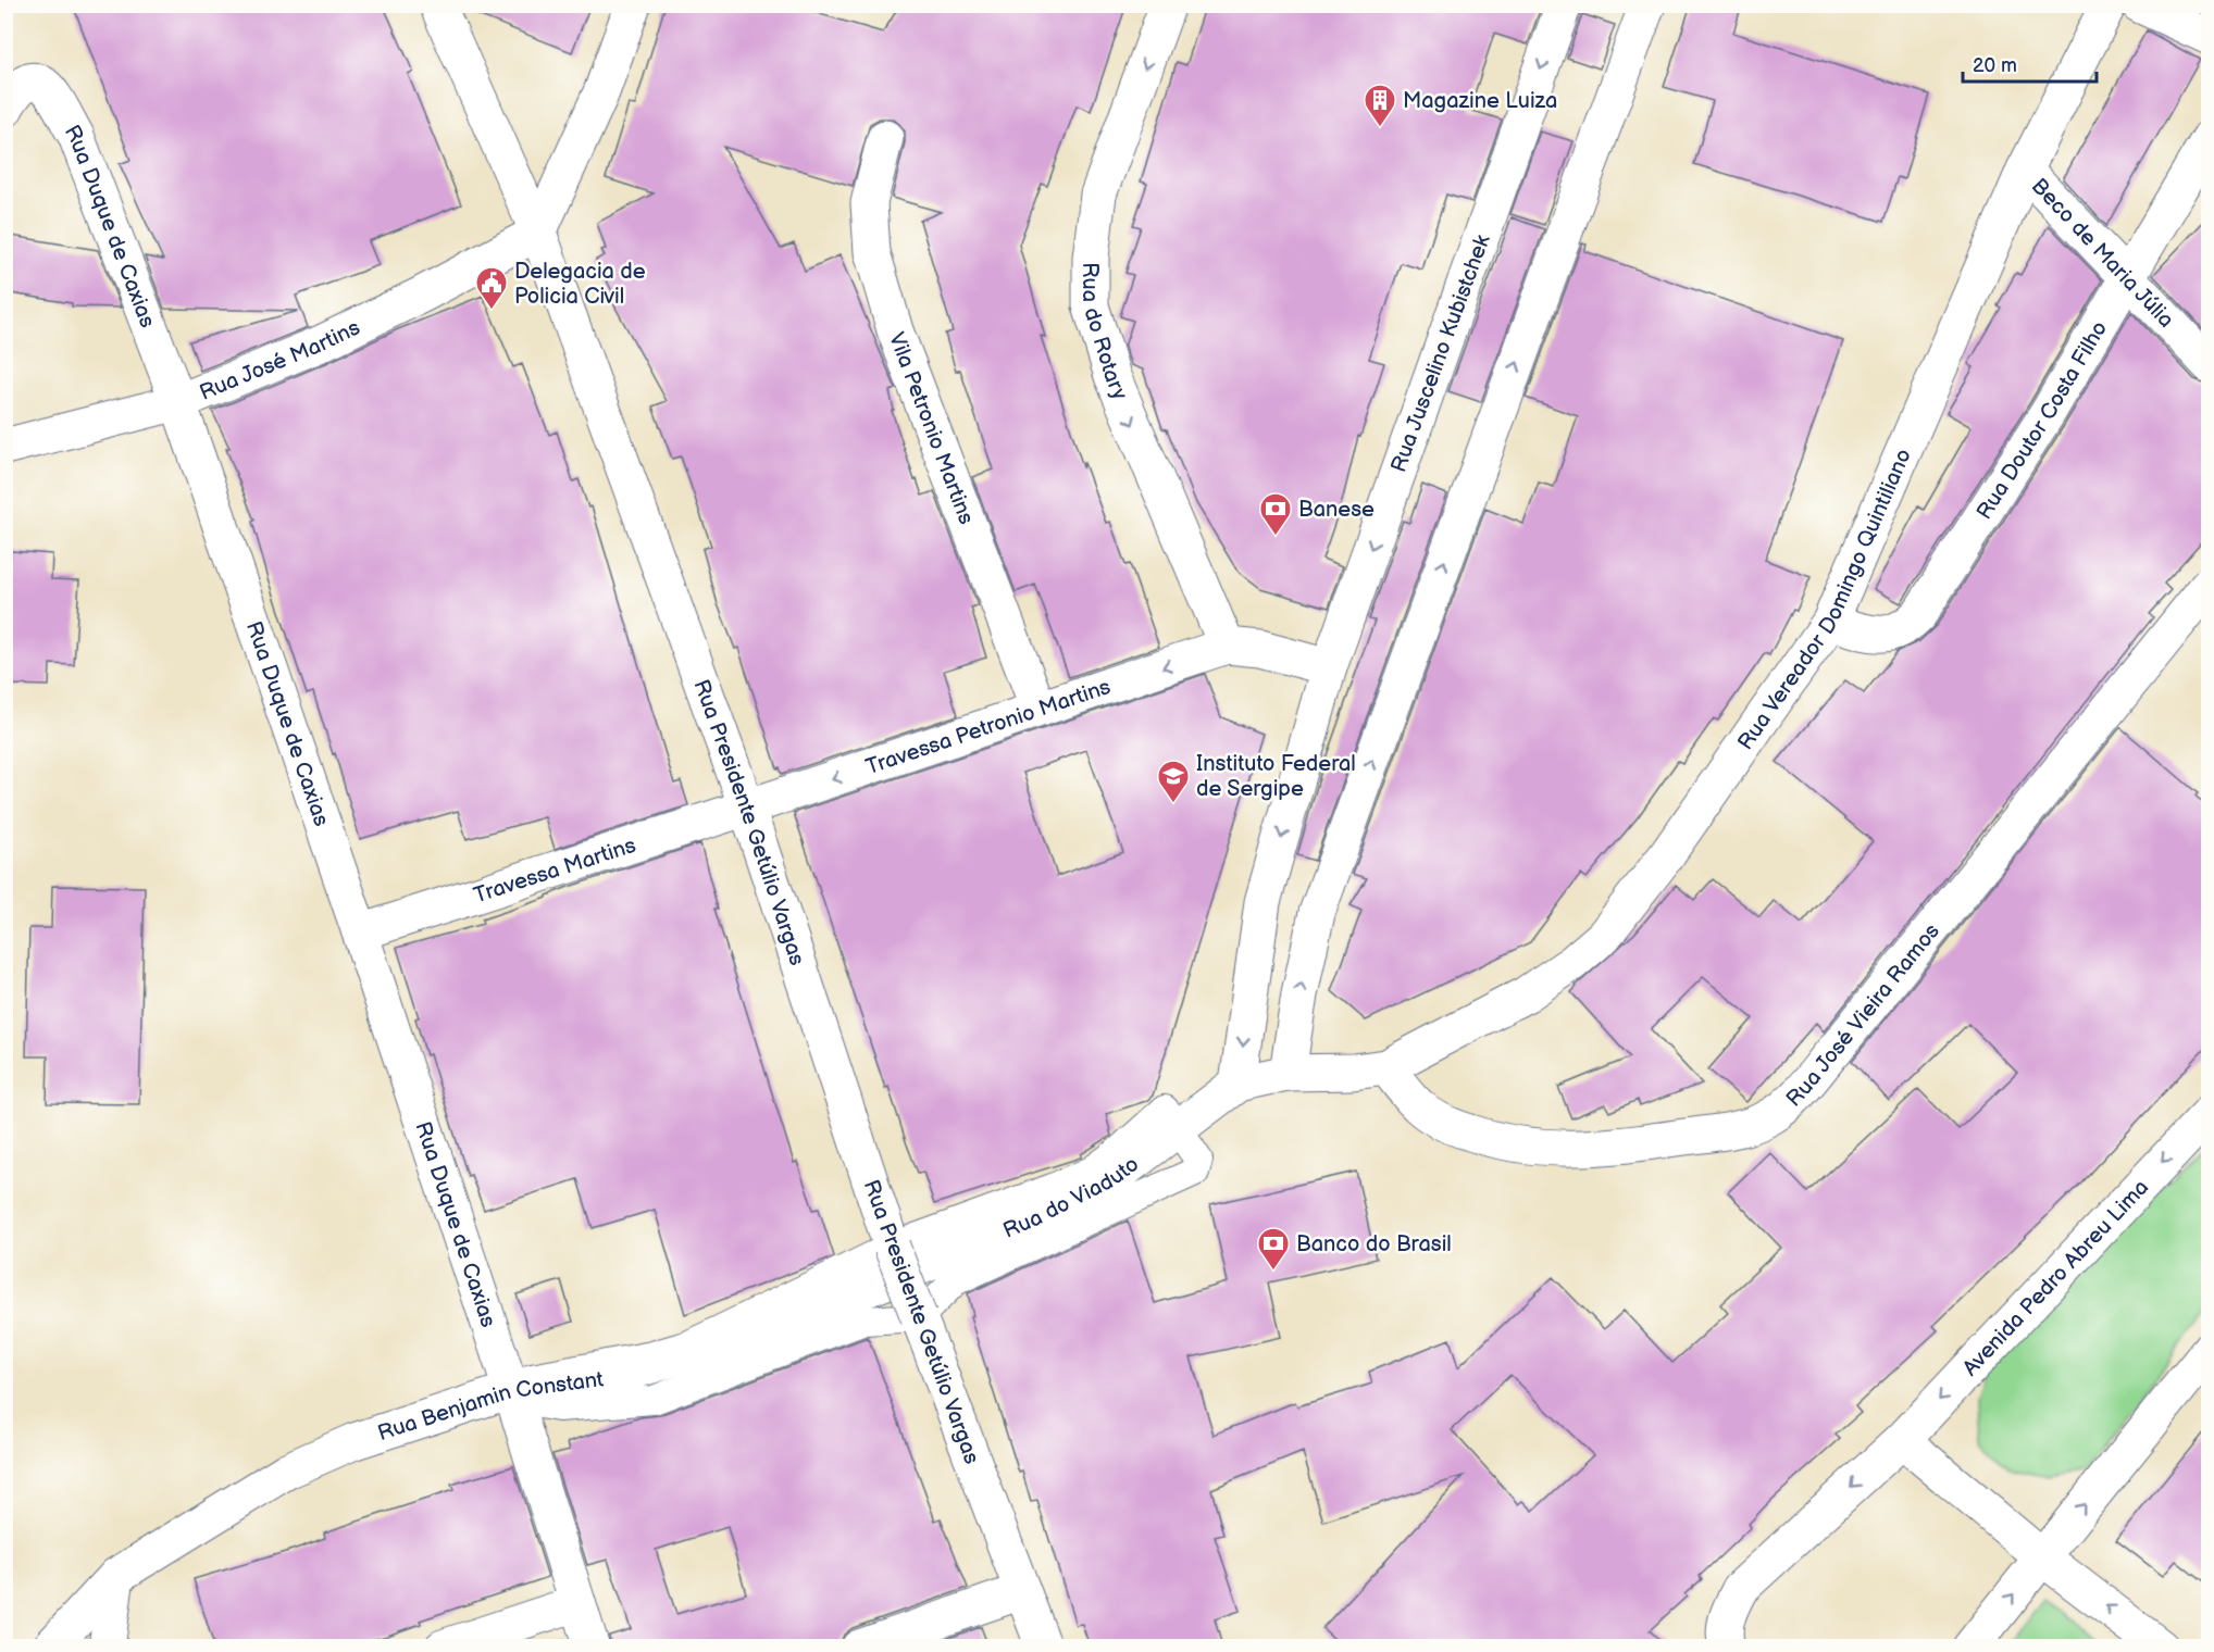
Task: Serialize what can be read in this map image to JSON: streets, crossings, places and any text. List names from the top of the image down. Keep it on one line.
{"streets":{"street":["Rua Duque de Caxias","Beco de Maria Júlia","Rua do Rotary","Rua Juscelino Kubistchek","Rua José Martins","Rua Doutor Costa Filho","Vila Petronio Martins","Rua Vereador Domingo Quintiliano","Travessa Petronio Martins","Rua Presidente Getúlio Vargas","Travessa Martins","Rua José Vieira Ramos","Rua do Viaduto","Avenida Pedro Abreu Lima","Rua Benjamin Constant"]},"crossings":[["Rua Duque de Caxias","Rua José Martins"],["Rua Duque de Caxias","Travessa Martins"],["Rua Duque de Caxias","Rua Benjamin Constant"],["Beco de Maria Júlia","Rua Doutor Costa Filho"],["Beco de Maria Júlia","Rua Vereador Domingo Quintiliano"],["Rua do Rotary","Travessa Petronio Martins"],["Rua Juscelino Kubistchek","Rua do Viaduto"],["Rua José Martins","Rua Presidente Getúlio Vargas"],["Rua Doutor Costa Filho","Rua Vereador Domingo Quintiliano"],["Vila Petronio Martins","Travessa Petronio Martins"],["Rua Vereador Domingo Quintiliano","Rua José Vieira Ramos"],["Travessa Petronio Martins","Rua Presidente Getúlio Vargas"],["Travessa Petronio Martins","Travessa Martins"],["Rua Presidente Getúlio Vargas","Travessa Martins"],["Rua do Viaduto","Rua Benjamin Constant"]],"one_way":["Rua do Rotary","Travessa Petronio Martins"],"places":{"building":["Magazine Luiza"],"public building":["Delegacia de Policia Civil"],"bank":["Banese","Banco do Brasil"],"school or university":["Instituto Federal de Sergipe"]},"scale_bar":"20 m"}
